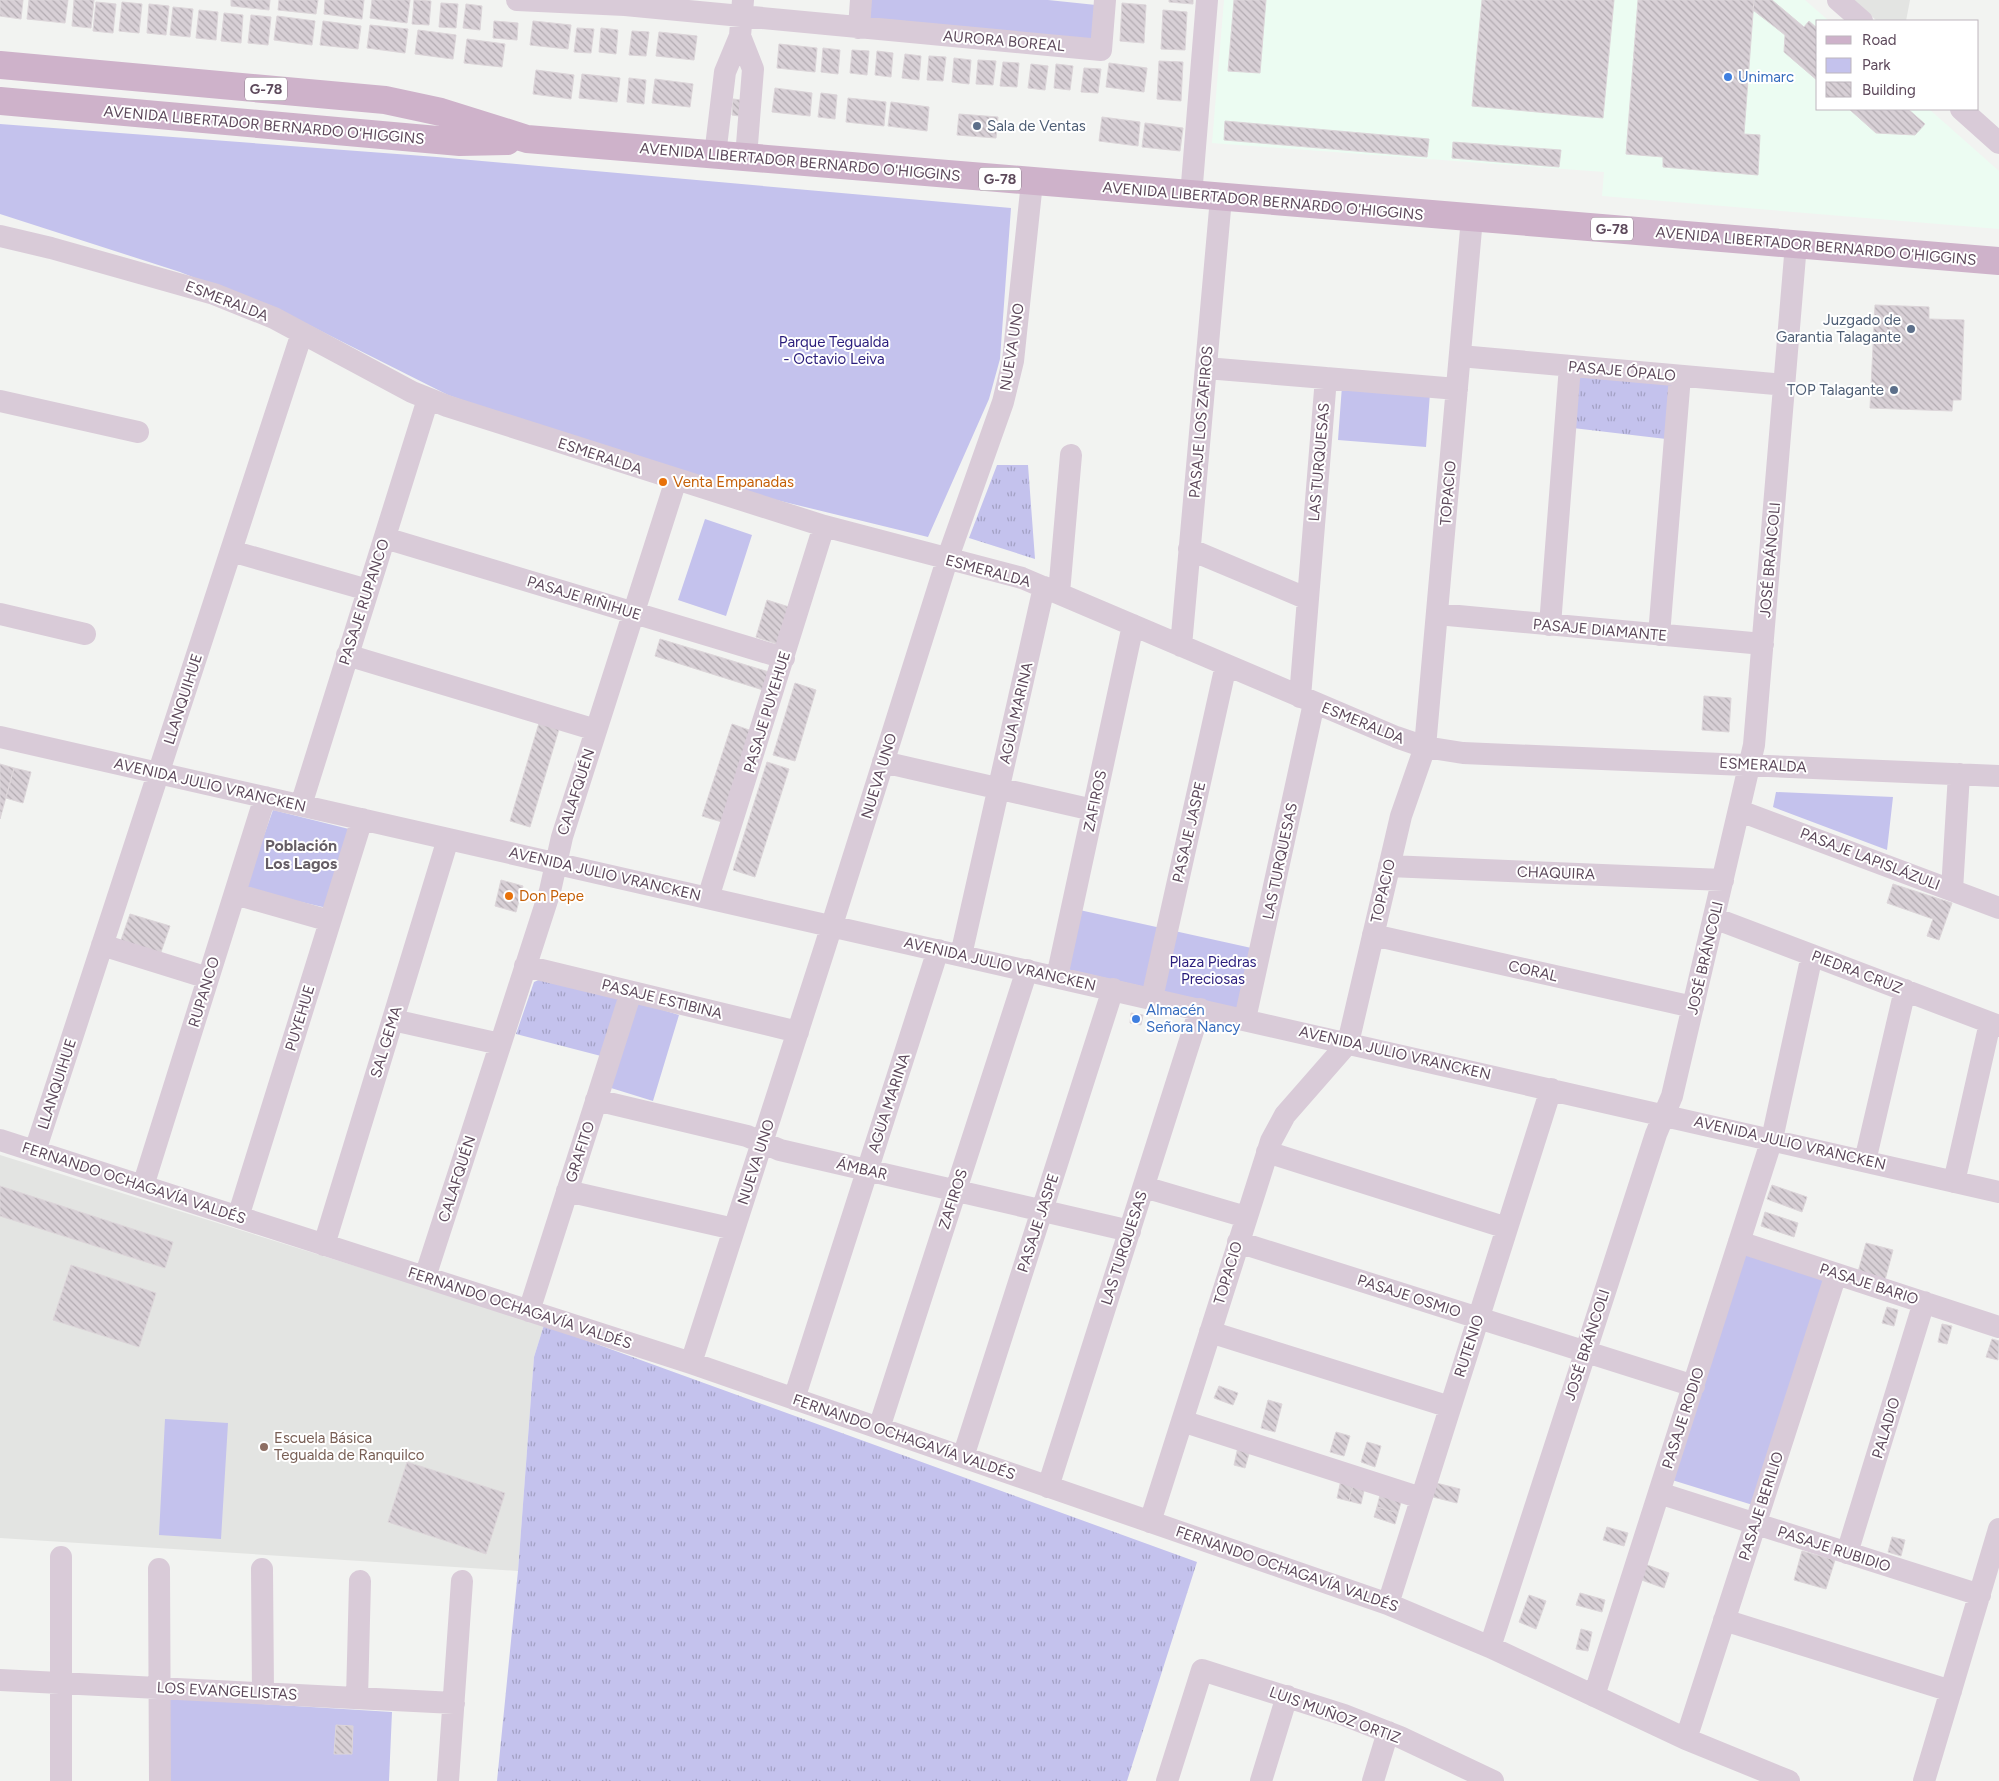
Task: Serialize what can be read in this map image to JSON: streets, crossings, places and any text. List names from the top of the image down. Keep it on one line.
{"streets":{"main road":["G-78","AVENIDA LIBERTADOR BERNARDO O'HIGGINS"],"street":["AURORA BOREAL","ESMERALDA","NUEVA UNO","PASAJE ÓPALO","PASAJE LOS ZAFIROS","LAS TURQUESAS","TOPACIO","JOSÉ BRÁNCOLI","PASAJE RIÑIHUE","PASAJE RUPANCO","PASAJE DIAMANTE","LLANQUIHUE","PASAJE PUYEHUE","AGUA MARINA","AVENIDA JULIO VRANCKEN","CALAFQUÉN","ZAFIROS","PASAJE JASPE","PASAJE LAPISLÁZULI","CHAQUIRA","CORAL","PIEDRA CRUZ","RUPANCO","PASAJE ESTIBINA","PUYEHUE","SAL GEMA","GRAFITO","ÁMBAR","FERNANDO OCHAGAVÍA VALDÉS","PASAJE BARIO","PASAJE OSMIO","RUTENIO","PASAJE RODIO","PALADIO","PASAJE BERILIO","PASAJE RUBIDIO","LOS EVANGELISTAS","LUIS MUÑOZ ORTIZ"]},"crossings":[["AVENIDA LIBERTADOR BERNARDO O'HIGGINS","NUEVA UNO"],["AVENIDA LIBERTADOR BERNARDO O'HIGGINS","PASAJE LOS ZAFIROS"],["AVENIDA LIBERTADOR BERNARDO O'HIGGINS","TOPACIO"],["AVENIDA LIBERTADOR BERNARDO O'HIGGINS","JOSÉ BRÁNCOLI"],["ESMERALDA","NUEVA UNO"],["ESMERALDA","PASAJE LOS ZAFIROS"],["ESMERALDA","LAS TURQUESAS"],["ESMERALDA","TOPACIO"],["ESMERALDA","JOSÉ BRÁNCOLI"],["ESMERALDA","PASAJE RUPANCO"],["ESMERALDA","LLANQUIHUE"],["ESMERALDA","PASAJE PUYEHUE"],["ESMERALDA","AGUA MARINA"],["ESMERALDA","CALAFQUÉN"],["ESMERALDA","ZAFIROS"],["ESMERALDA","PASAJE JASPE"],["NUEVA UNO","AVENIDA JULIO VRANCKEN"],["NUEVA UNO","PASAJE ESTIBINA"],["NUEVA UNO","ÁMBAR"],["NUEVA UNO","FERNANDO OCHAGAVÍA VALDÉS"],["PASAJE ÓPALO","TOPACIO"],["PASAJE ÓPALO","JOSÉ BRÁNCOLI"],["LAS TURQUESAS","AVENIDA JULIO VRANCKEN"],["LAS TURQUESAS","ÁMBAR"],["LAS TURQUESAS","FERNANDO OCHAGAVÍA VALDÉS"],["TOPACIO","PASAJE DIAMANTE"],["TOPACIO","AVENIDA JULIO VRANCKEN"],["TOPACIO","CHAQUIRA"],["TOPACIO","CORAL"],["TOPACIO","FERNANDO OCHAGAVÍA VALDÉS"],["TOPACIO","PASAJE OSMIO"],["JOSÉ BRÁNCOLI","PASAJE DIAMANTE"],["JOSÉ BRÁNCOLI","AVENIDA JULIO VRANCKEN"],["JOSÉ BRÁNCOLI","PASAJE LAPISLÁZULI"],["JOSÉ BRÁNCOLI","CHAQUIRA"],["JOSÉ BRÁNCOLI","CORAL"],["JOSÉ BRÁNCOLI","PIEDRA CRUZ"],["JOSÉ BRÁNCOLI","FERNANDO OCHAGAVÍA VALDÉS"],["JOSÉ BRÁNCOLI","PASAJE OSMIO"],["PASAJE RIÑIHUE","PASAJE RUPANCO"],["PASAJE RIÑIHUE","PASAJE PUYEHUE"],["PASAJE RIÑIHUE","CALAFQUÉN"],["PASAJE RUPANCO","AVENIDA JULIO VRANCKEN"],["LLANQUIHUE","AVENIDA JULIO VRANCKEN"],["LLANQUIHUE","FERNANDO OCHAGAVÍA VALDÉS"],["PASAJE PUYEHUE","AVENIDA JULIO VRANCKEN"],["AGUA MARINA","AVENIDA JULIO VRANCKEN"],["AGUA MARINA","ÁMBAR"],["AGUA MARINA","FERNANDO OCHAGAVÍA VALDÉS"],["AVENIDA JULIO VRANCKEN","CALAFQUÉN"],["AVENIDA JULIO VRANCKEN","ZAFIROS"],["AVENIDA JULIO VRANCKEN","PASAJE JASPE"],["AVENIDA JULIO VRANCKEN","RUPANCO"],["AVENIDA JULIO VRANCKEN","PUYEHUE"],["AVENIDA JULIO VRANCKEN","SAL GEMA"],["AVENIDA JULIO VRANCKEN","RUTENIO"],["AVENIDA JULIO VRANCKEN","PASAJE RODIO"],["CALAFQUÉN","PASAJE ESTIBINA"],["CALAFQUÉN","FERNANDO OCHAGAVÍA VALDÉS"],["ZAFIROS","ÁMBAR"],["ZAFIROS","FERNANDO OCHAGAVÍA VALDÉS"],["PASAJE JASPE","ÁMBAR"],["PASAJE JASPE","FERNANDO OCHAGAVÍA VALDÉS"],["PIEDRA CRUZ","PASAJE RODIO"],["RUPANCO","FERNANDO OCHAGAVÍA VALDÉS"],["PASAJE ESTIBINA","GRAFITO"],["PUYEHUE","FERNANDO OCHAGAVÍA VALDÉS"],["SAL GEMA","FERNANDO OCHAGAVÍA VALDÉS"],["GRAFITO","ÁMBAR"],["GRAFITO","FERNANDO OCHAGAVÍA VALDÉS"],["FERNANDO OCHAGAVÍA VALDÉS","RUTENIO"],["FERNANDO OCHAGAVÍA VALDÉS","PASAJE RODIO"],["FERNANDO OCHAGAVÍA VALDÉS","PASAJE BERILIO"],["PASAJE BARIO","PASAJE RODIO"],["PASAJE BARIO","PALADIO"],["PASAJE BARIO","PASAJE BERILIO"],["PASAJE OSMIO","RUTENIO"],["PASAJE OSMIO","PASAJE RODIO"],["PASAJE RODIO","PASAJE RUBIDIO"],["PALADIO","PASAJE RUBIDIO"],["PASAJE BERILIO","PASAJE RUBIDIO"]],"districts":["Población Los Lagos"],"parks":["Parque Tegualda - Octavio Leiva","Plaza Piedras Preciosas"],"places":["Unimarc","Sala de Ventas","Juzgado de Garantia Talagante","TOP Talagante","Venta Empanadas","Don Pepe","Almacén Señora Nancy","Escuela Básica Tegualda de Ranquilco"],"legend":["Road","Park","Building"]}
